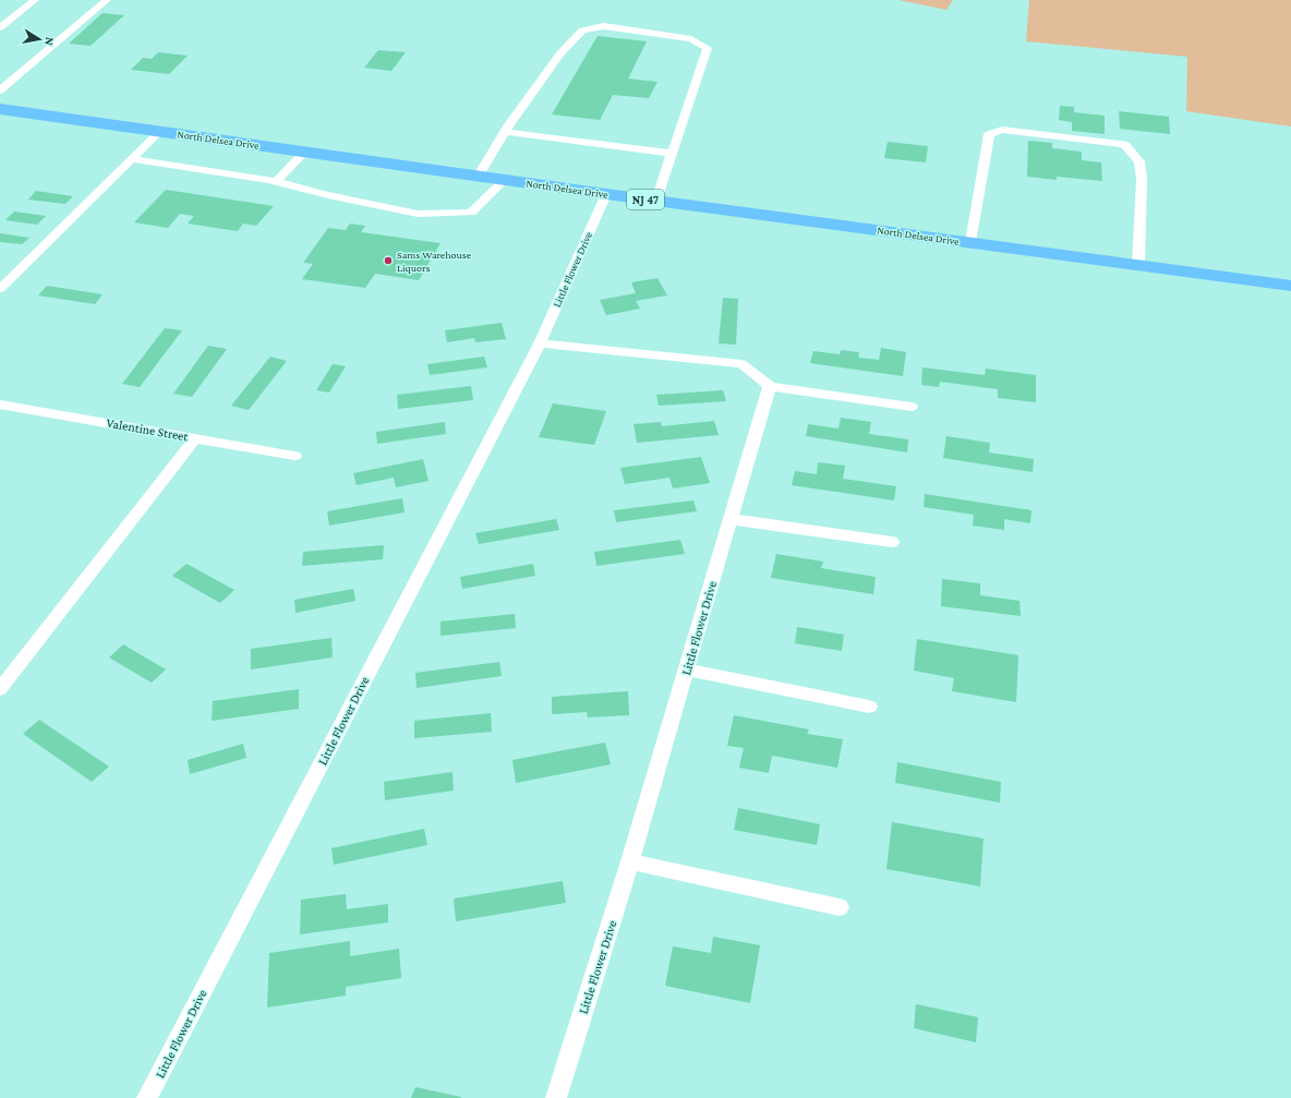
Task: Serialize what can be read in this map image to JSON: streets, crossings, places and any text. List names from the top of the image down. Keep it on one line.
{"streets":{"main road":["North Delsea Drive","NJ 47"],"lane":["Little Flower Drive","Valentine Street"]},"crossings":[["North Delsea Drive","Little Flower Drive"]],"places":["Sams Warehouse Liquors"],"north":"right"}
